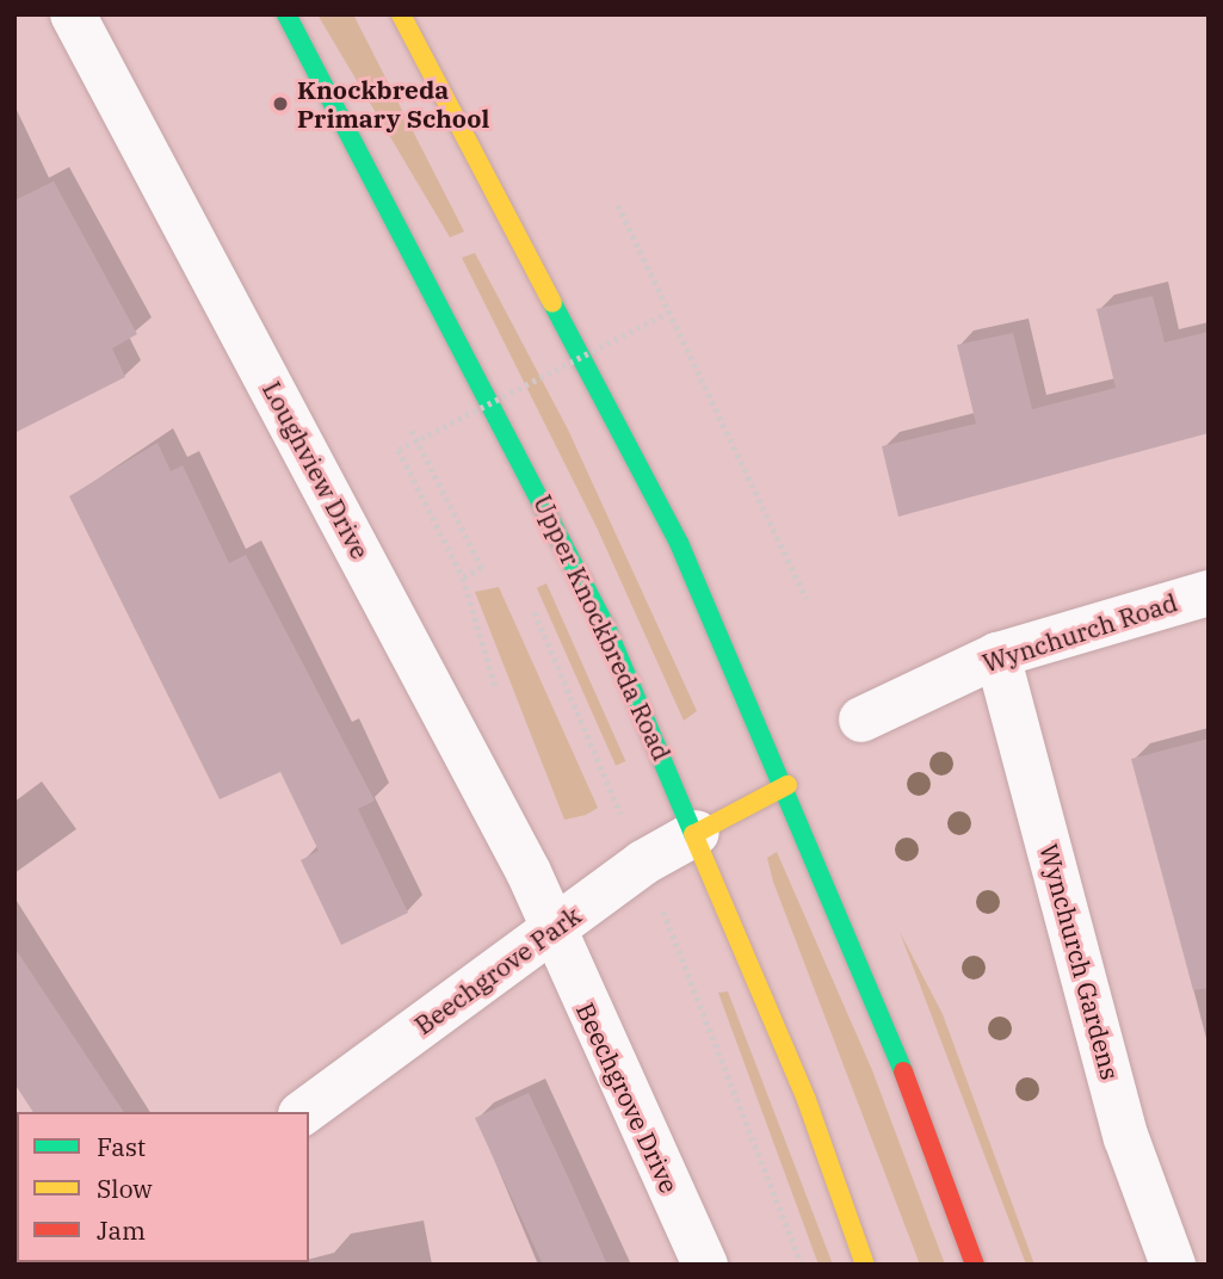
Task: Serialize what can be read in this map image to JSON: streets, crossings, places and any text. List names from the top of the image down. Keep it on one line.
{"streets":{"highway":["Upper Knockbreda Road"],"street":["Loughview Drive","Wynchurch Road","Wynchurch Gardens","Beechgrove Park","Beechgrove Drive"]},"crossings":[["Loughview Drive","Beechgrove Park"],["Loughview Drive","Beechgrove Drive"],["Upper Knockbreda Road","Beechgrove Park"],["Wynchurch Road","Wynchurch Gardens"],["Beechgrove Park","Beechgrove Drive"]],"places":["Knockbreda Primary School"],"legend":["Fast","Slow","Jam"]}
